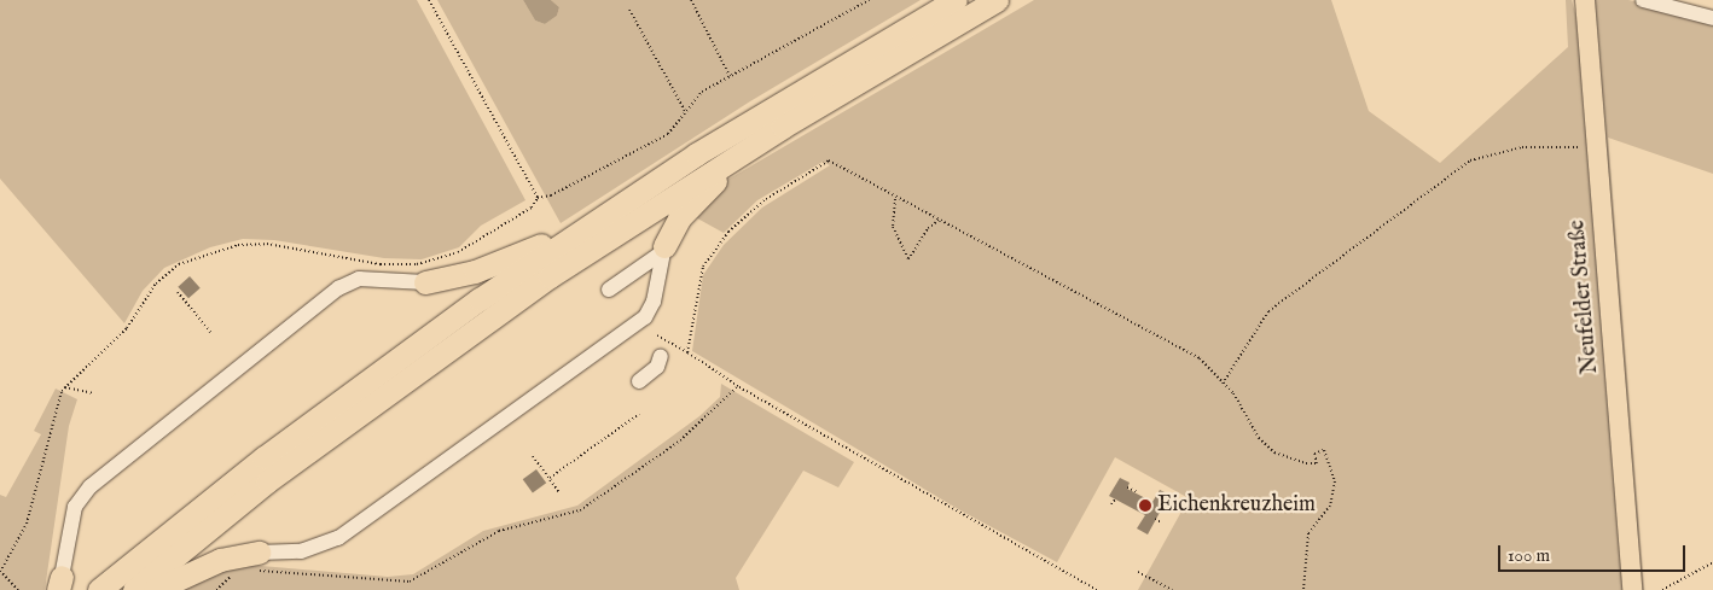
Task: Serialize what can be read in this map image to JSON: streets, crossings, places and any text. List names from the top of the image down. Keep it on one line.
{"streets":{"main road":["Neufelder Straße"]},"places":["Eichenkreuzheim"],"scale_bar":"100 m"}
